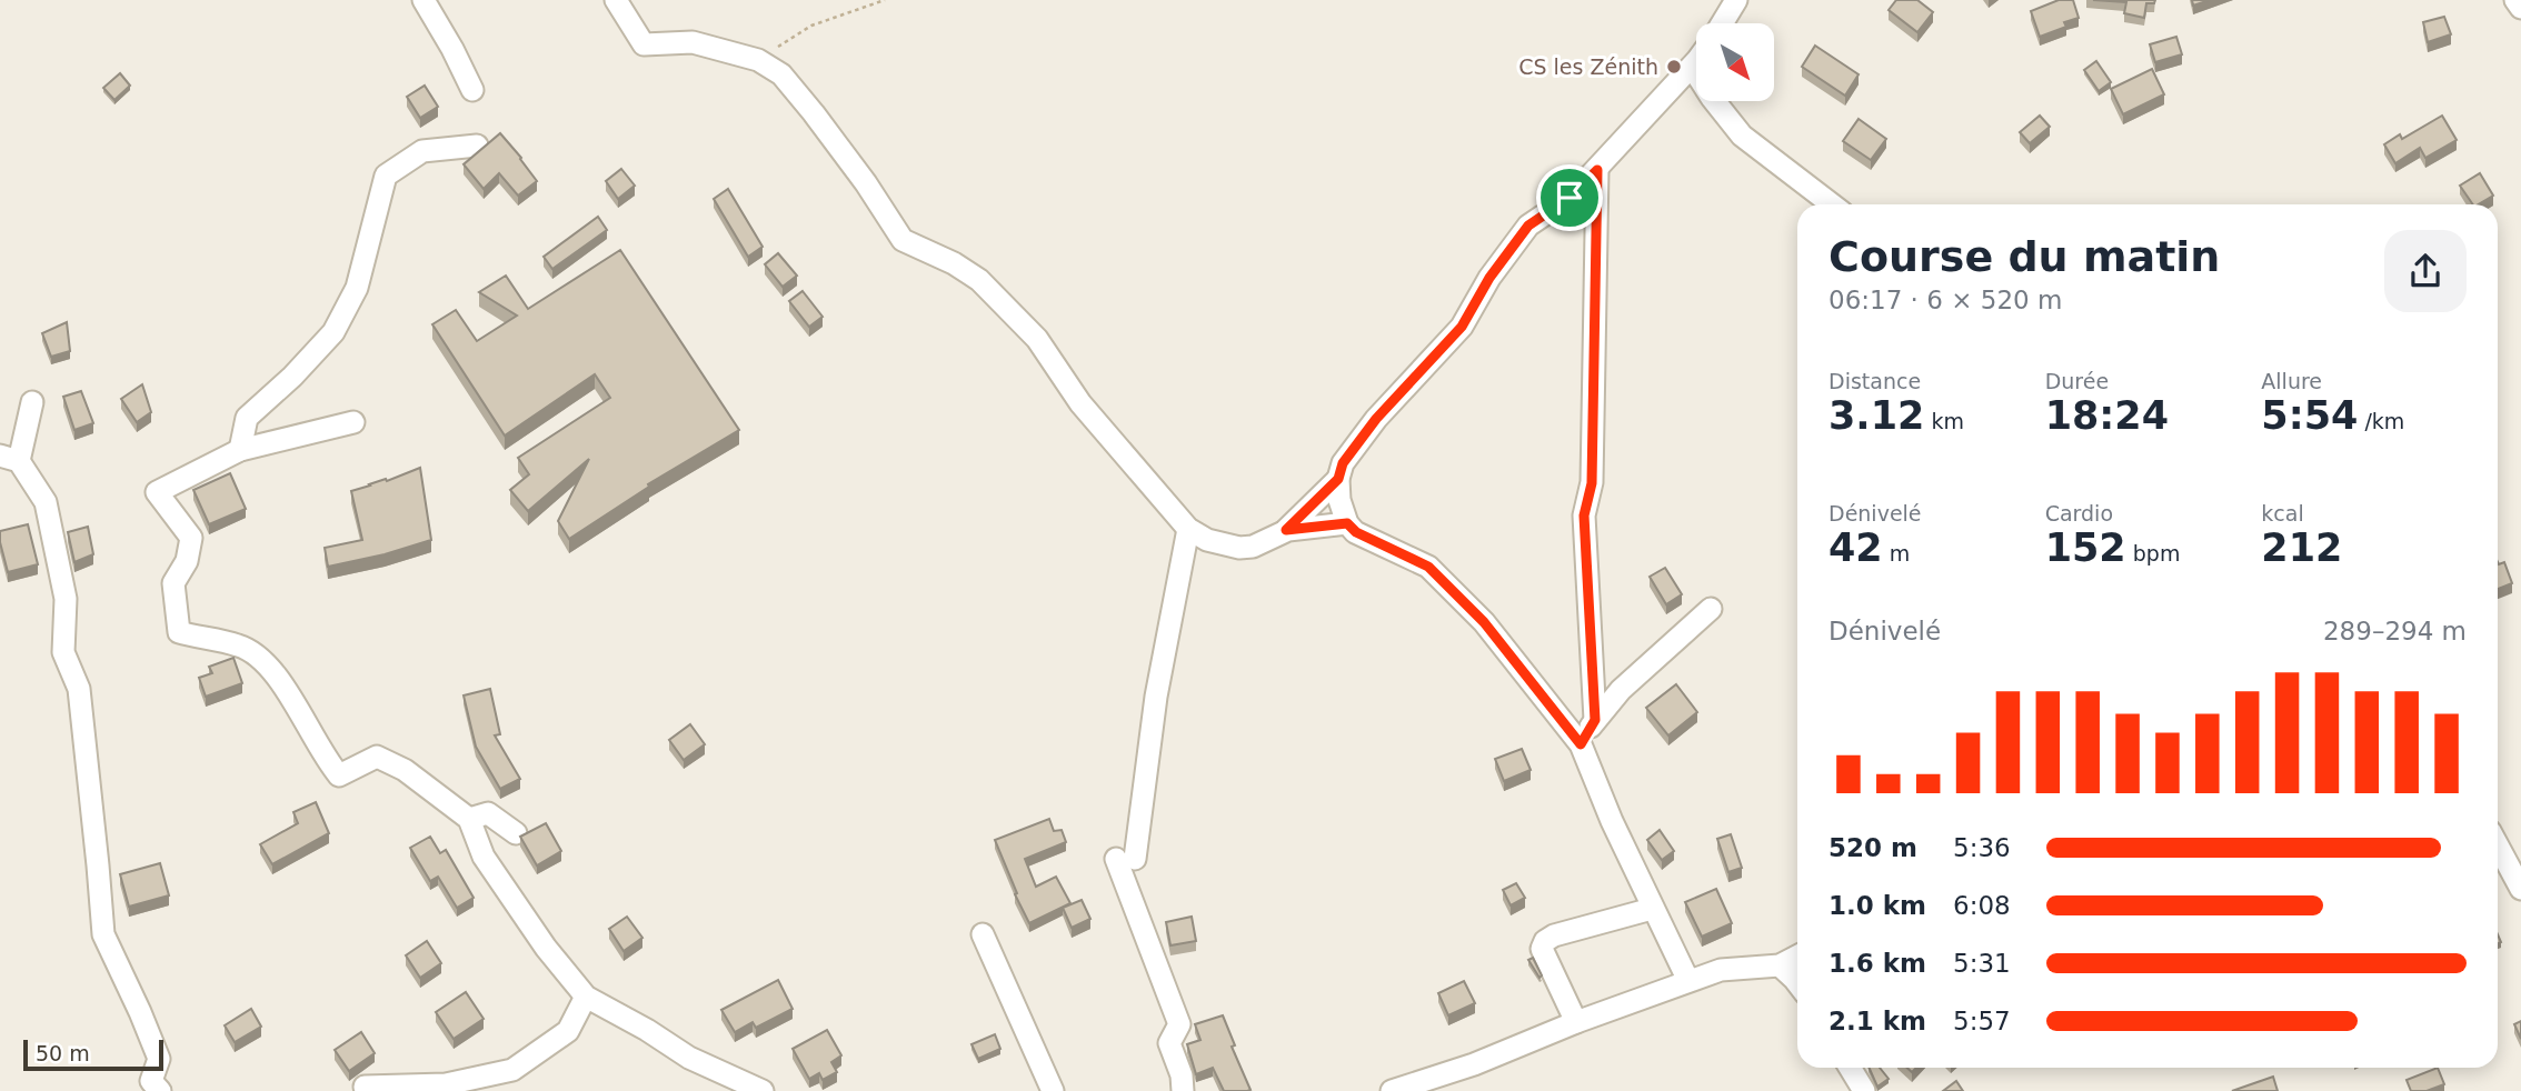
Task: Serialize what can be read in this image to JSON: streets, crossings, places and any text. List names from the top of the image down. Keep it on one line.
{"places":["CS les Zénith"],"scale_bar":"50 m","north":"bottom right","page":{"heading":["Course du matin","06:17 · 6 × 520 m"],"stats":[["Distance","3.12 km"],["Durée","18:24"],["Allure","5:54 /km"],["Dénivelé","42 m"],["Cardio","152 bpm"],["kcal","212"]],"chart":["Dénivelé","289–294 m"],"list":[{"name":"520 m","note":"5:36"},{"name":"1.0 km","note":"6:08"},{"name":"1.6 km","note":"5:31"},{"name":"2.1 km","note":"5:57"}],"scale":"50 m"}}
